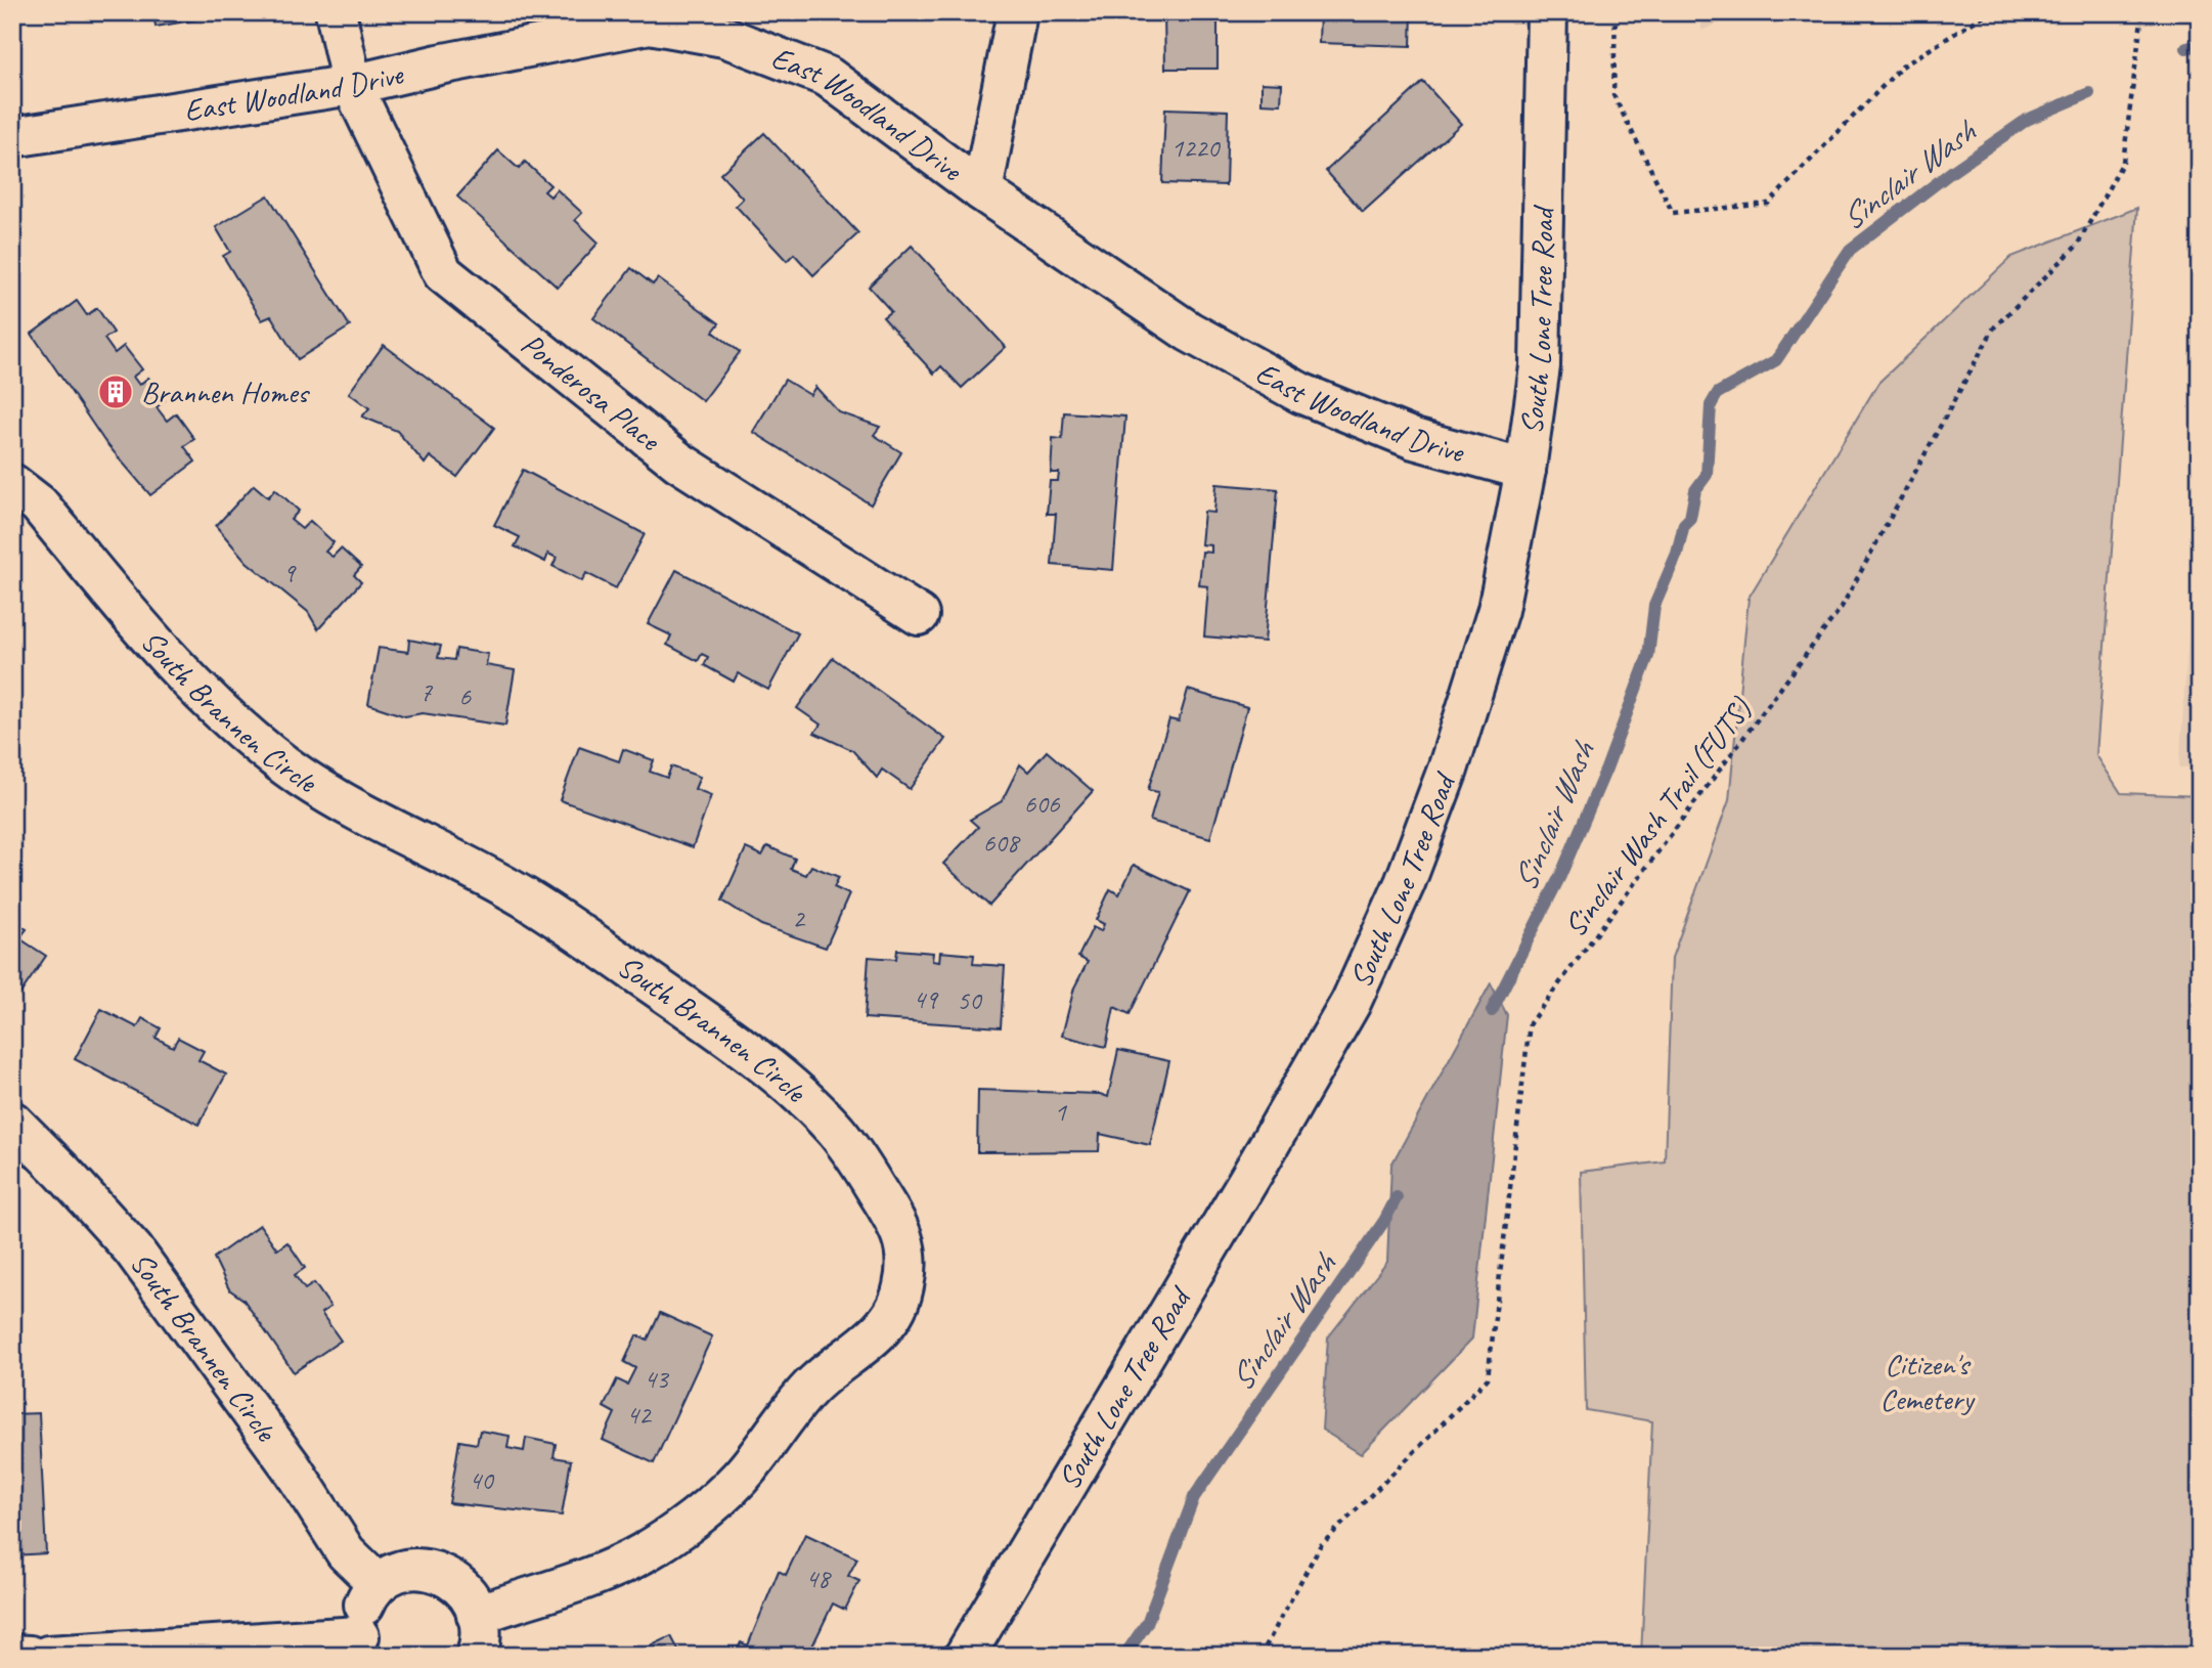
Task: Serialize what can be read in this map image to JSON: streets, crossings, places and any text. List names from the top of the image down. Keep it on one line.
{"streets":{"street":["East Woodland Drive","South Lone Tree Road","Ponderosa Place","South Brannen Circle"],"path":["Sinclair Wash Trail (FUTS)"]},"crossings":[["East Woodland Drive","South Lone Tree Road"],["East Woodland Drive","Ponderosa Place"]],"water":["Sinclair Wash"],"parks":["Citizen's Cemetery"],"places":{"building":["Brannen Homes"]},"house_numbers":["1220","9","7","6","606","608","2","49","50","1","43","42","40","48"]}
